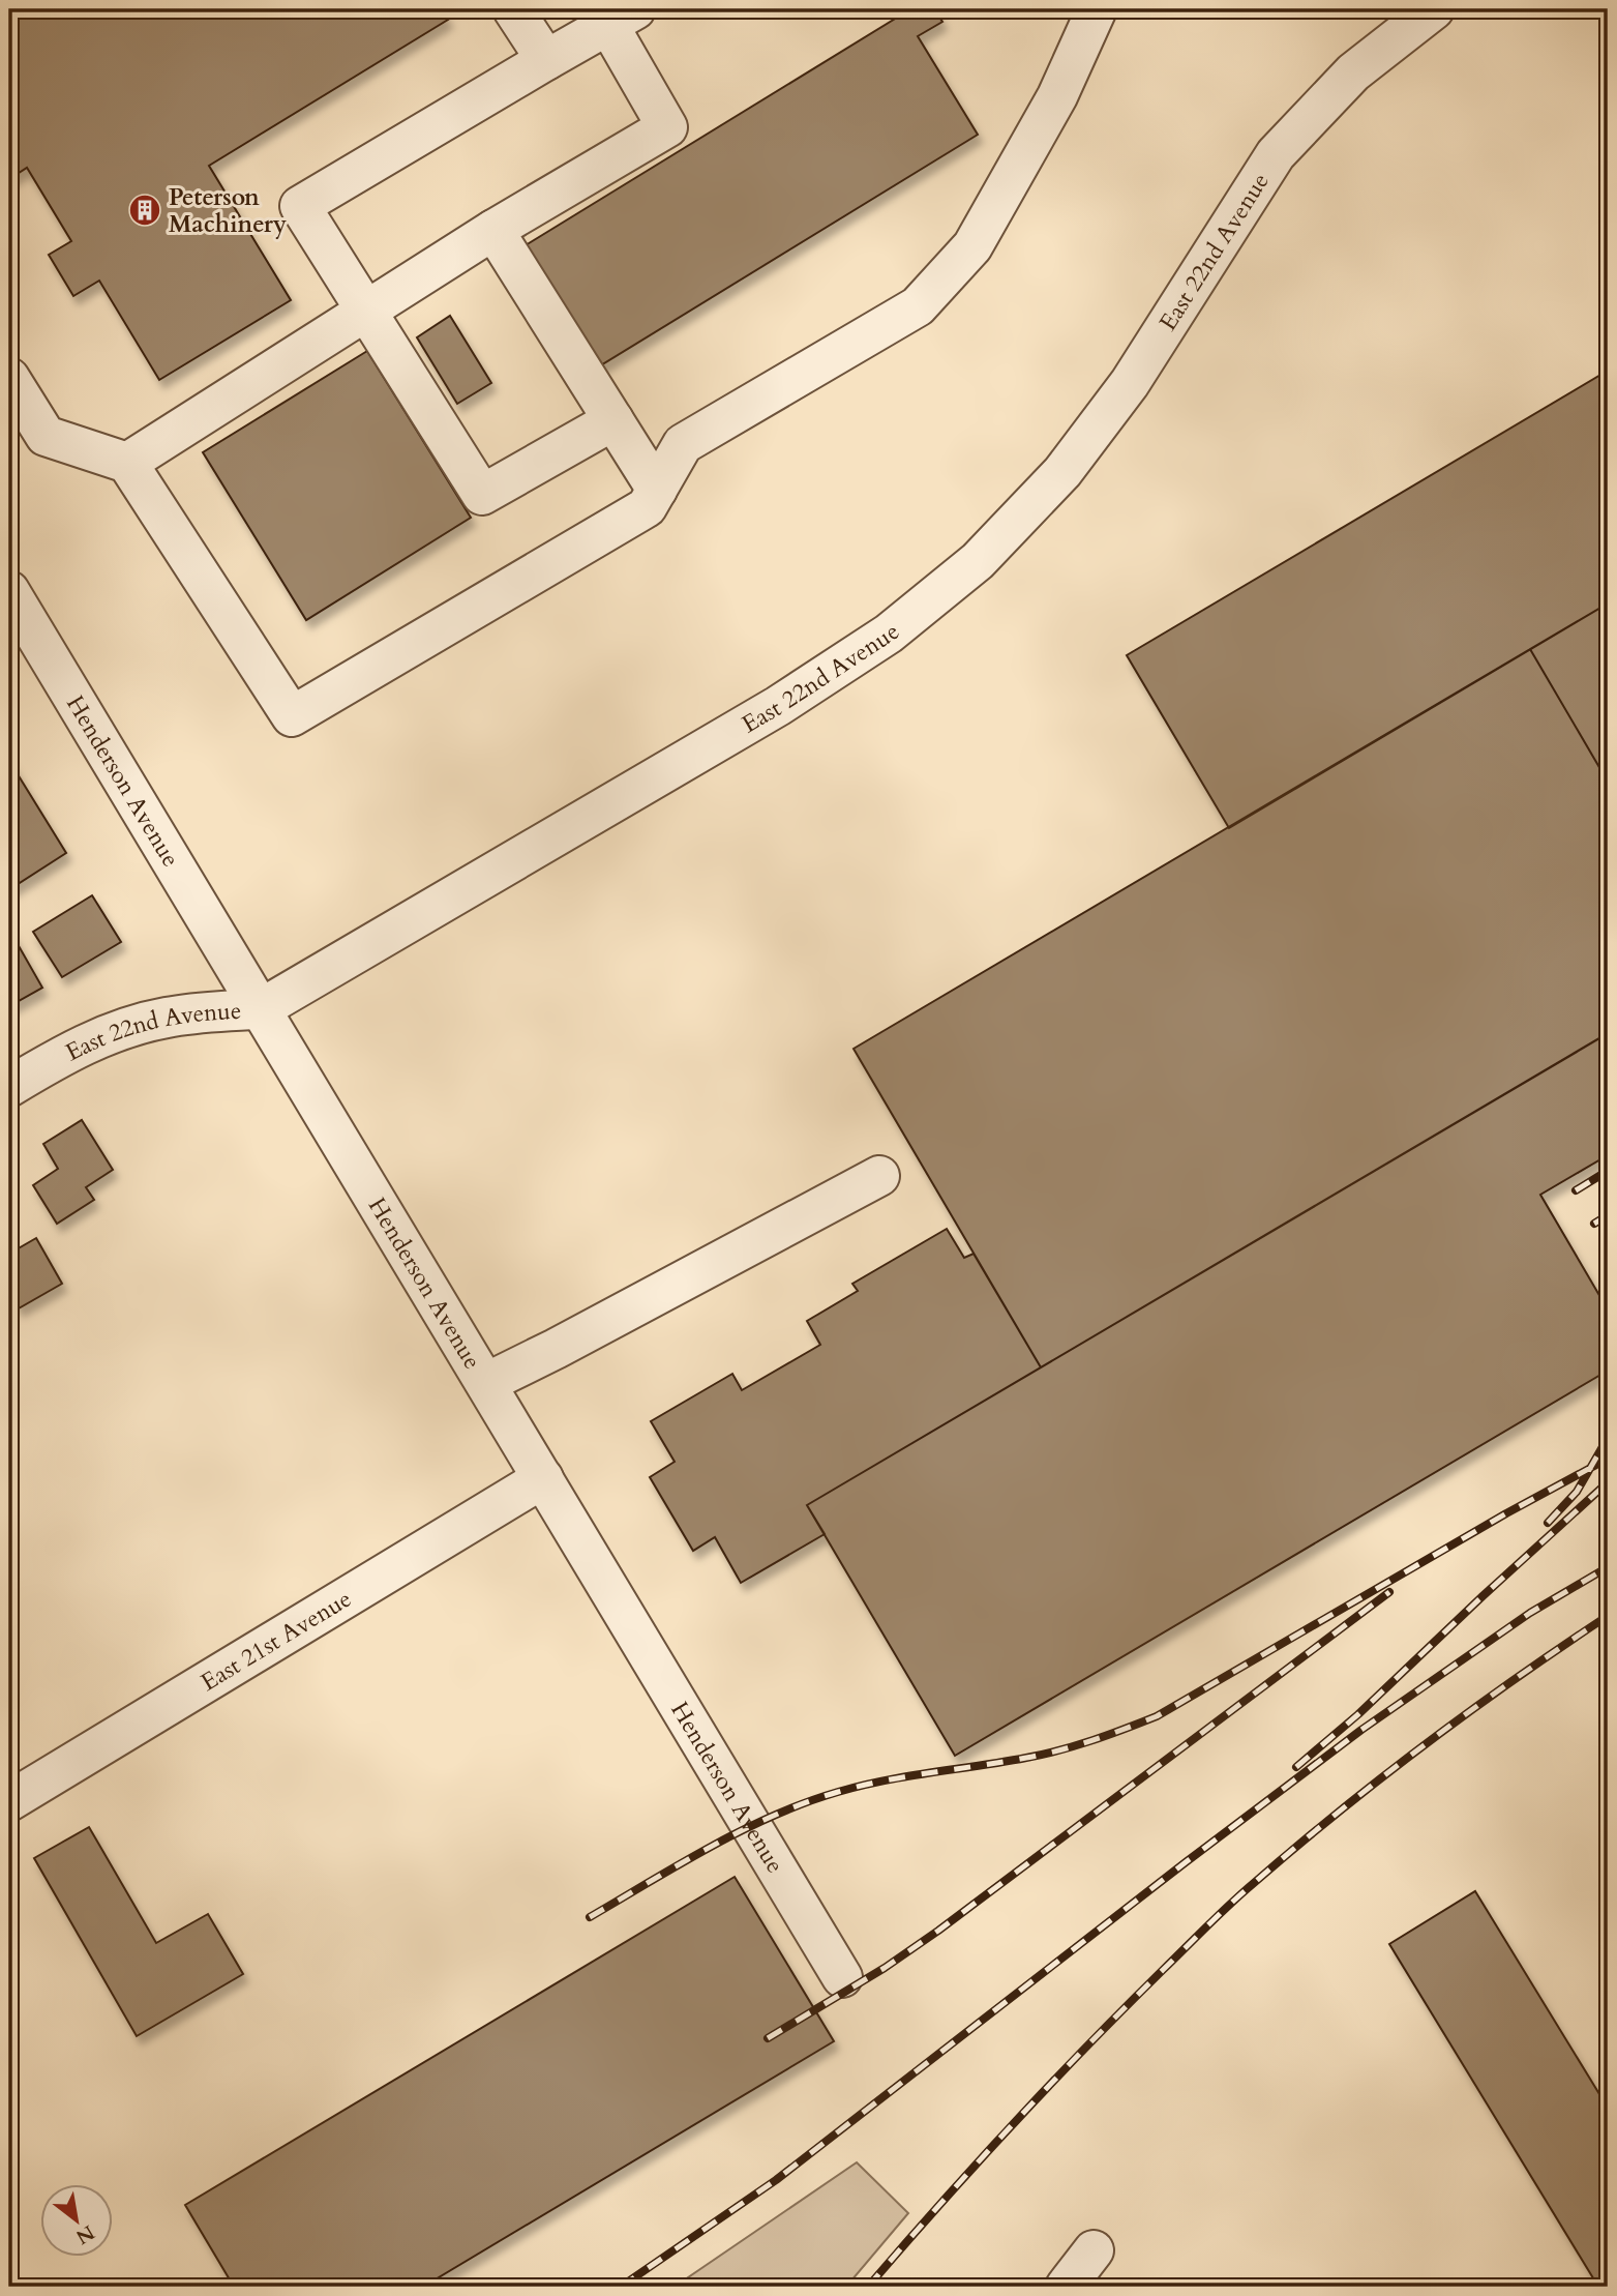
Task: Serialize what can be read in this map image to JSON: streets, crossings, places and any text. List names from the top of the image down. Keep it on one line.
{"streets":{"street":["East 22nd Avenue","Henderson Avenue","East 21st Avenue"]},"crossings":[["East 22nd Avenue","Henderson Avenue"],["Henderson Avenue","East 21st Avenue"]],"places":{"building":["Peterson Machinery"]},"north":"bottom right"}
